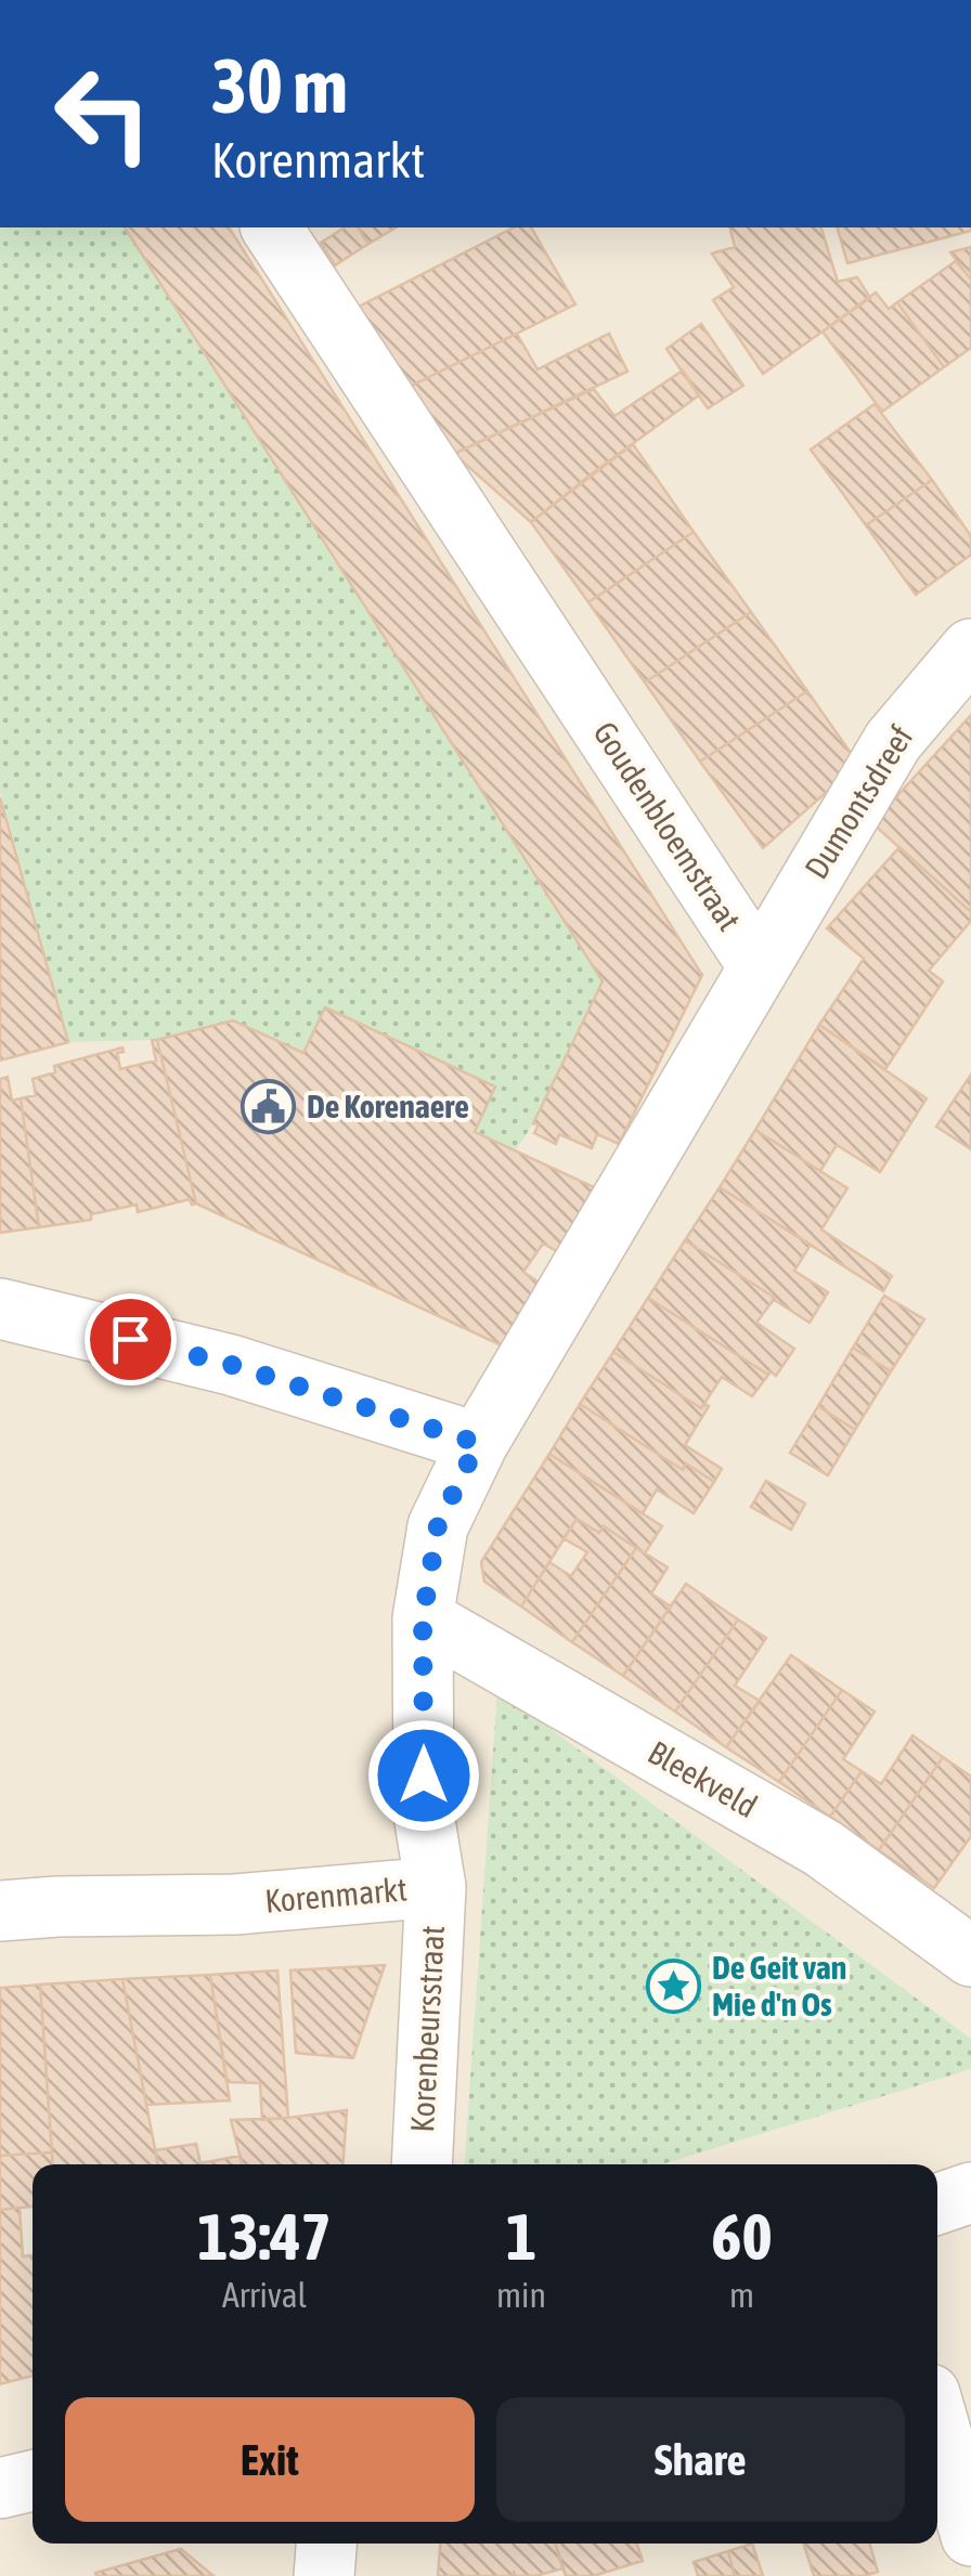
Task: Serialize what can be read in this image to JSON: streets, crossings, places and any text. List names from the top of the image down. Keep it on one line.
{"streets":{"street":["Dumontsdreef","Goudenbloemstraat","Bleekveld","Korenmarkt","Korenbeursstraat"]},"crossings":[["Dumontsdreef","Goudenbloemstraat"],["Goudenbloemstraat","Korenmarkt"],["Bleekveld","Korenmarkt"],["Korenmarkt","Korenbeursstraat"]],"places":{"public building":["De Korenaere"],"place":["De Geit van Mie d'n Os"]},"page":{"turn":["30 m","Korenmarkt"],"eta":["13:47","Arrival","1","min","60","m"],"buttons":["Exit","Share"]}}
